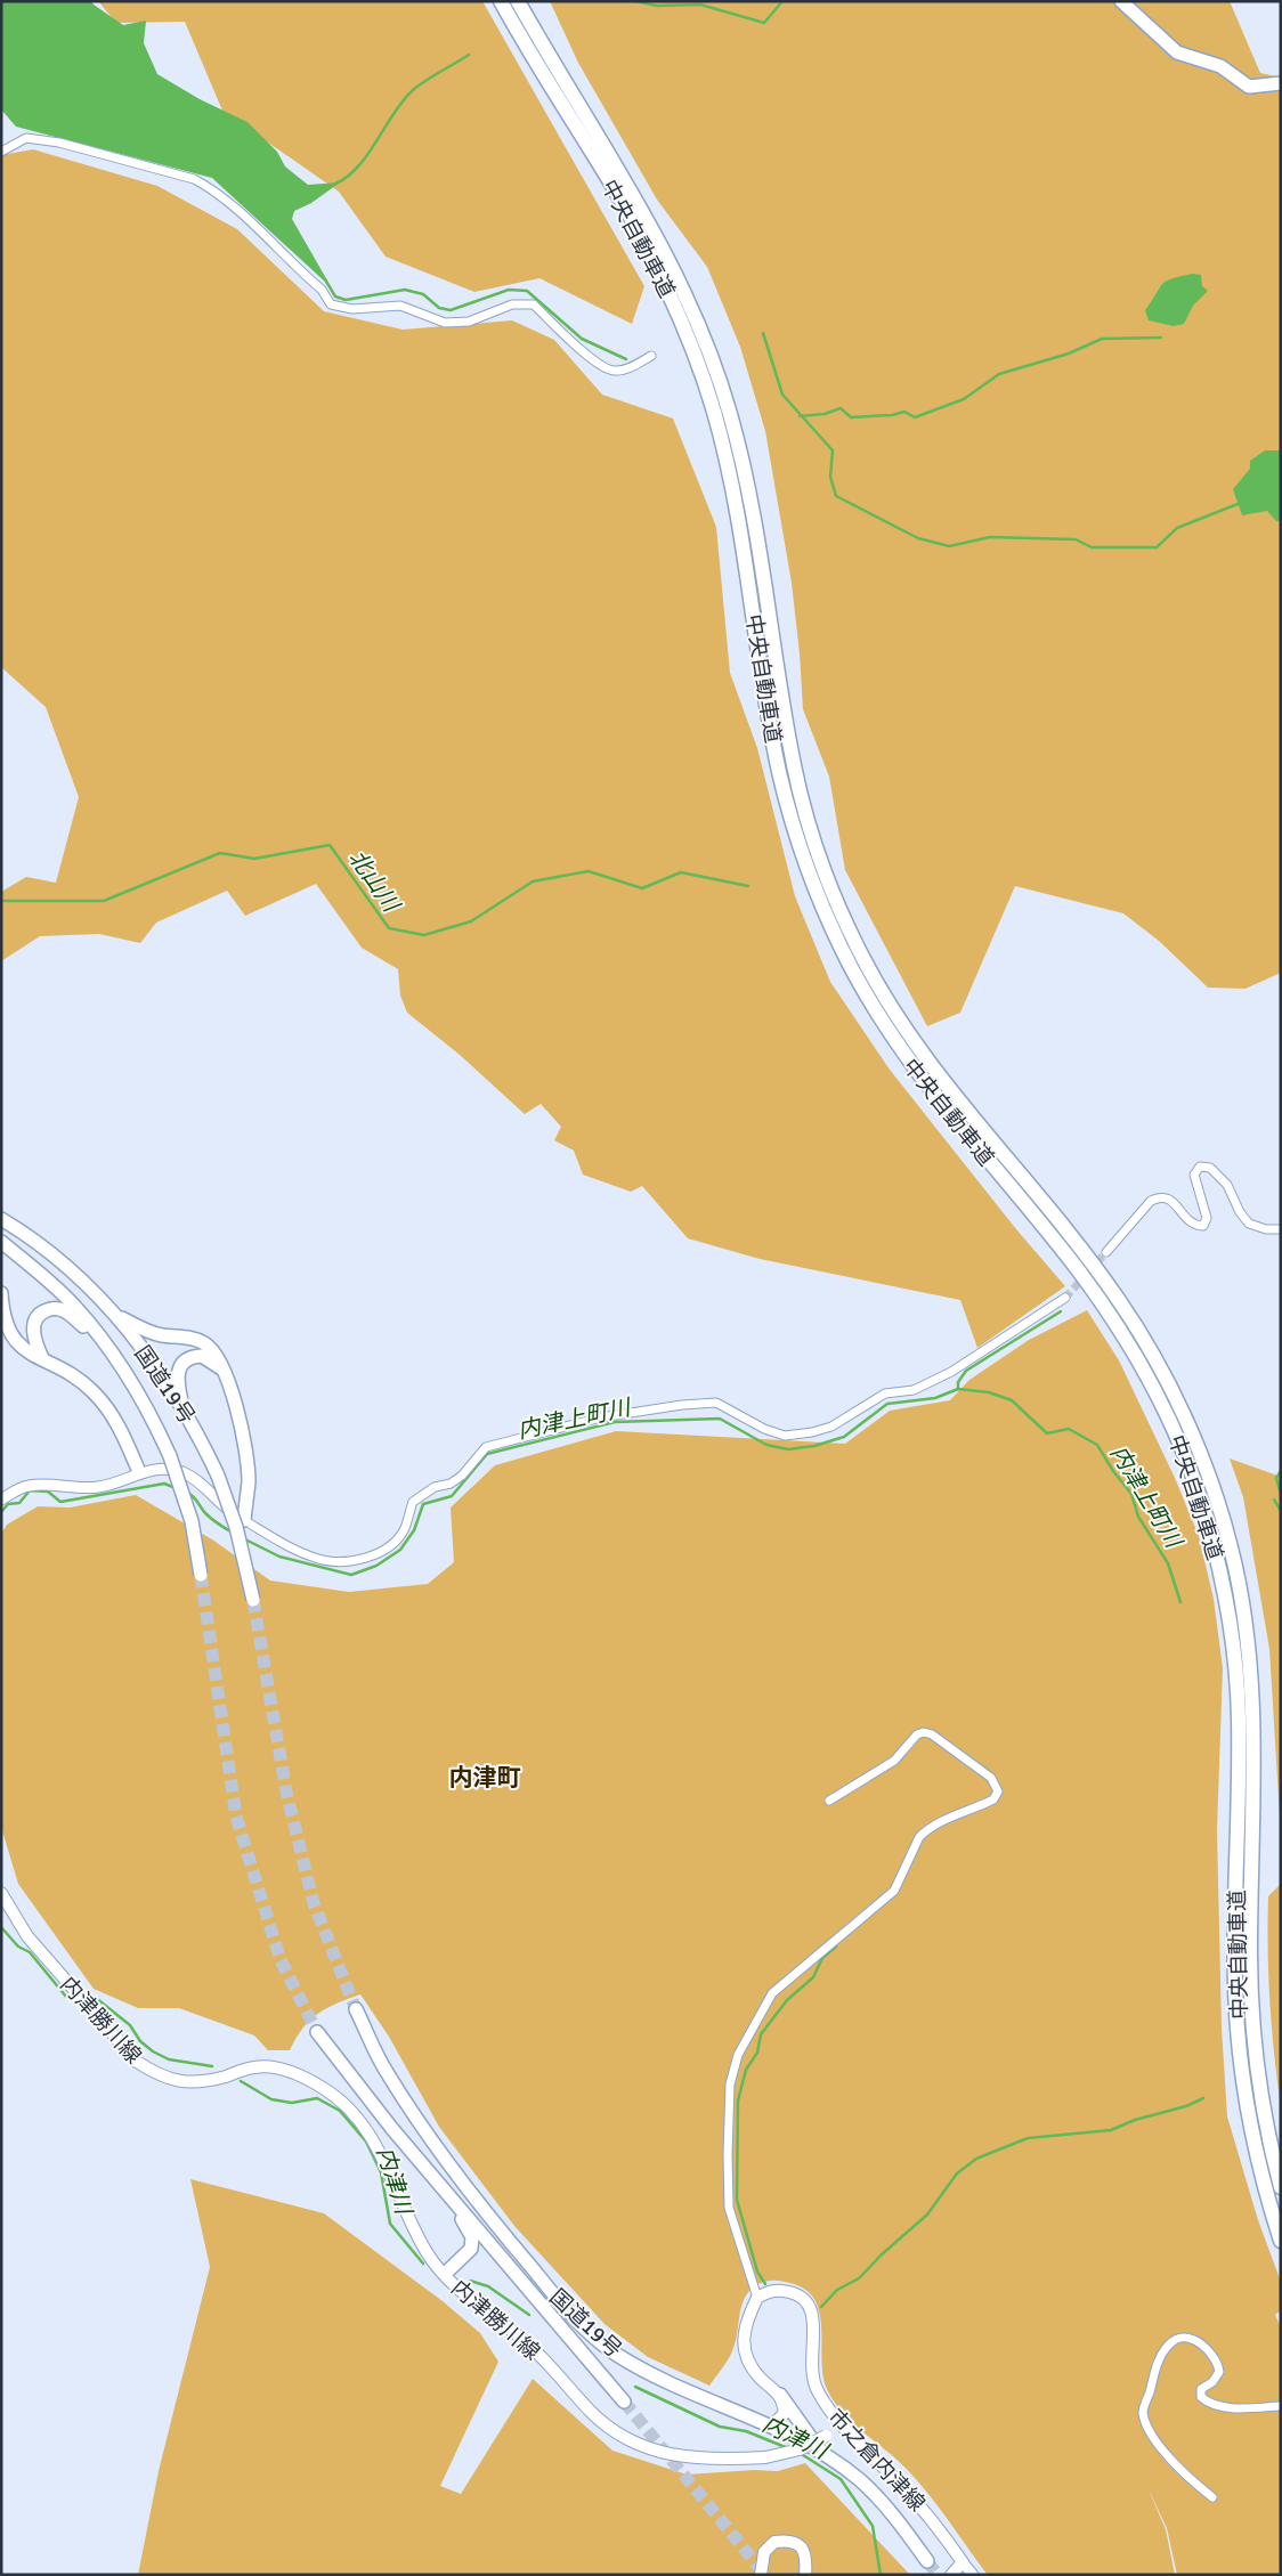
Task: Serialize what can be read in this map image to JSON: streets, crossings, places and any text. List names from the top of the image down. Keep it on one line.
{"streets":{"highway":["中央自動車道"],"main road":["国道19号","内津勝川線","市之倉内津線"]},"crossings":[["内津勝川線","市之倉内津線"]],"districts":["内津町"],"water":["北山川","内津上町川","内津川"]}
